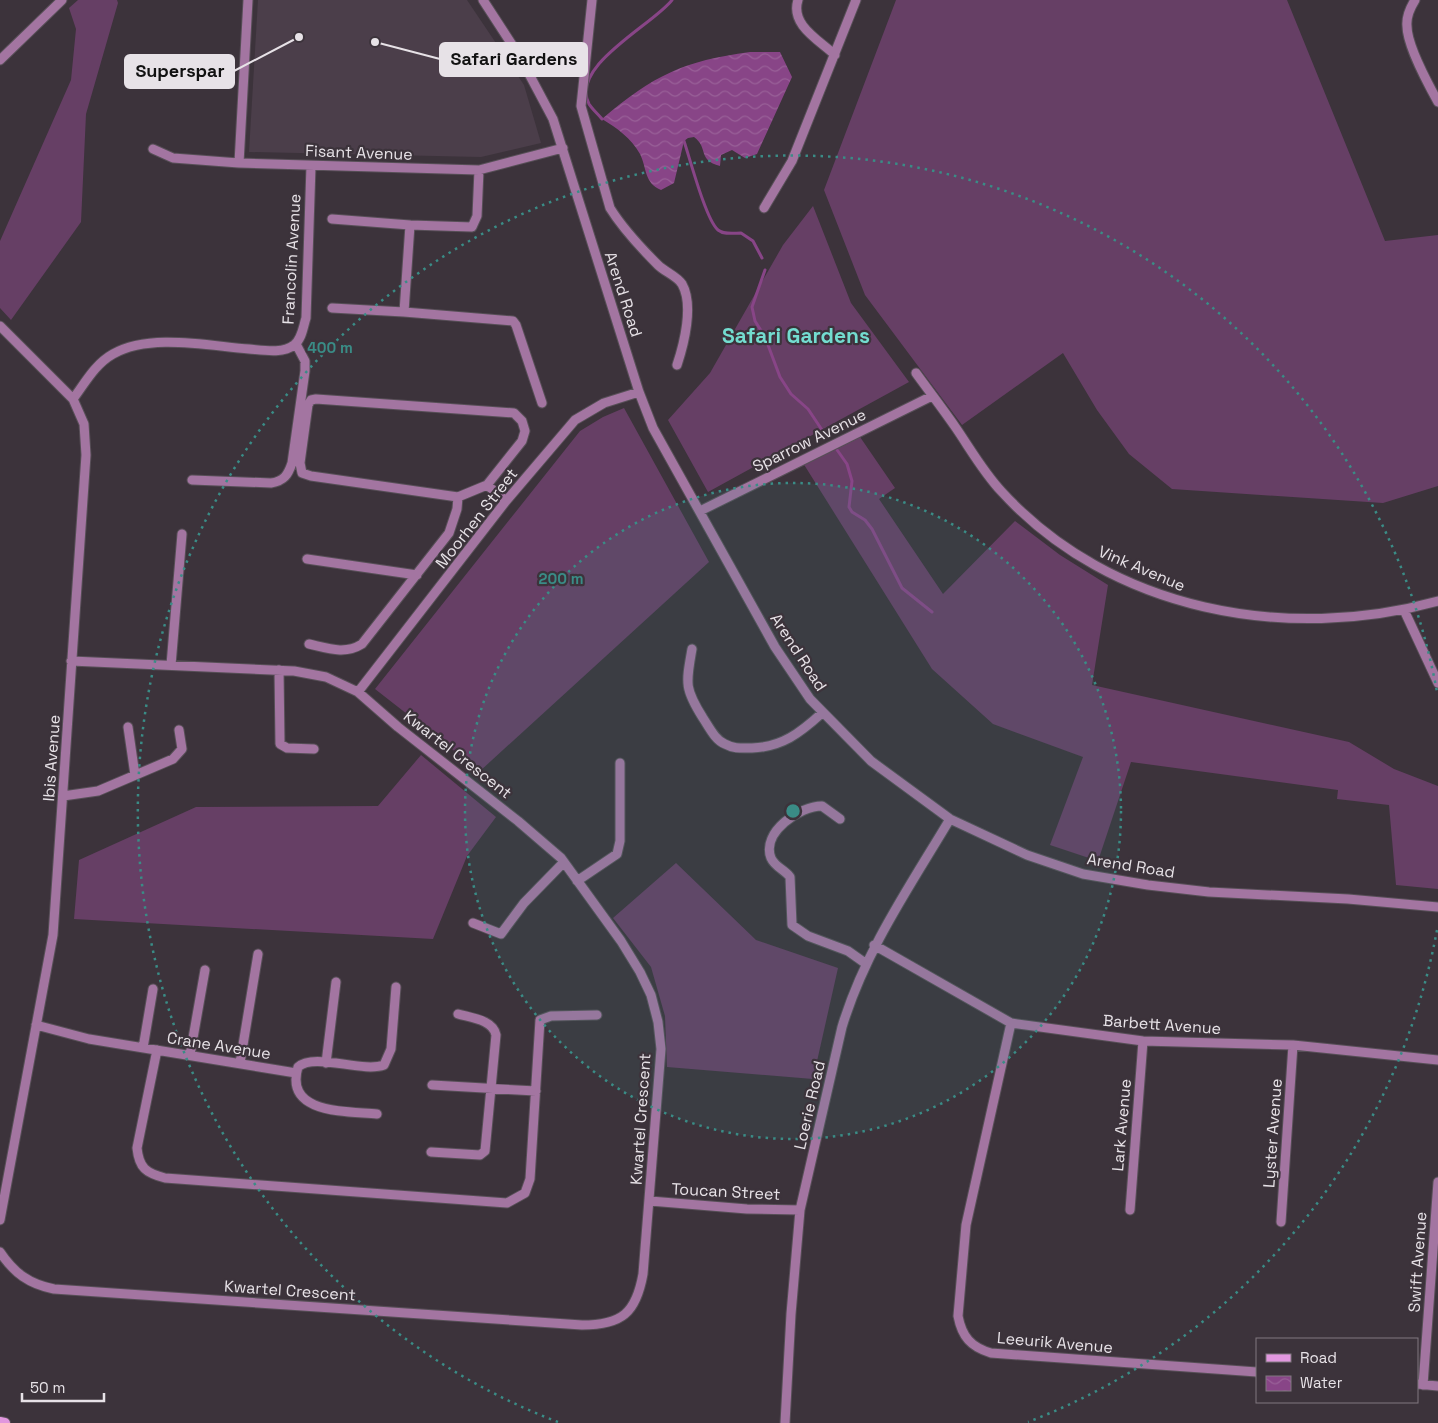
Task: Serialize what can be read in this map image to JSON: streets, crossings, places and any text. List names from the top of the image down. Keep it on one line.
{"streets":{"street":["Fisant Avenue","Francolin Avenue","Arend Road","Sparrow Avenue","Moorhen Street","Vink Avenue","Kwartel Crescent","Ibis Avenue","Barbett Avenue","Crane Avenue","Loerie Road","Lark Avenue","Lyster Avenue","Toucan Street","Swift Avenue","Leeurik Avenue"]},"crossings":[["Fisant Avenue","Francolin Avenue"],["Fisant Avenue","Arend Road"],["Francolin Avenue","Ibis Avenue"],["Arend Road","Sparrow Avenue"],["Arend Road","Moorhen Street"],["Arend Road","Loerie Road"],["Sparrow Avenue","Vink Avenue"],["Moorhen Street","Kwartel Crescent"],["Kwartel Crescent","Ibis Avenue"],["Kwartel Crescent","Toucan Street"],["Ibis Avenue","Crane Avenue"],["Barbett Avenue","Loerie Road"],["Barbett Avenue","Lark Avenue"],["Barbett Avenue","Lyster Avenue"],["Barbett Avenue","Leeurik Avenue"],["Loerie Road","Toucan Street"]],"districts":["Safari Gardens"],"places":["Superspar","Safari Gardens"],"legend":["Road","Water"],"scale_bar":"50 m","rings":["400 m","200 m"]}
